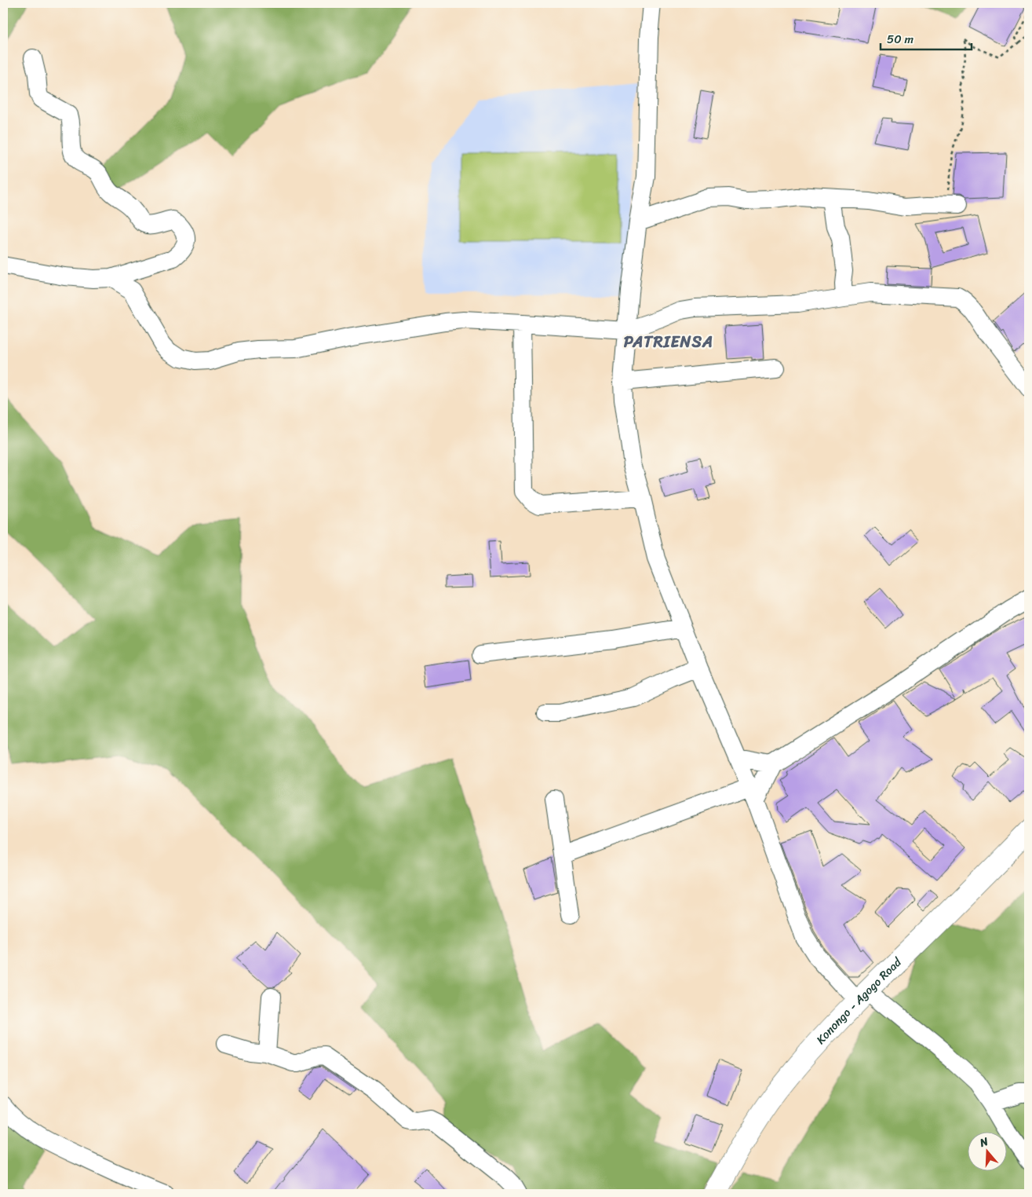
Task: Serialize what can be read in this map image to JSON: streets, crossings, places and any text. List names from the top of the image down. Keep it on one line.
{"streets":{"main road":["Konongo - Agogo Road"]},"districts":["PATRIENSA"],"scale_bar":"50 m","north":"top"}
